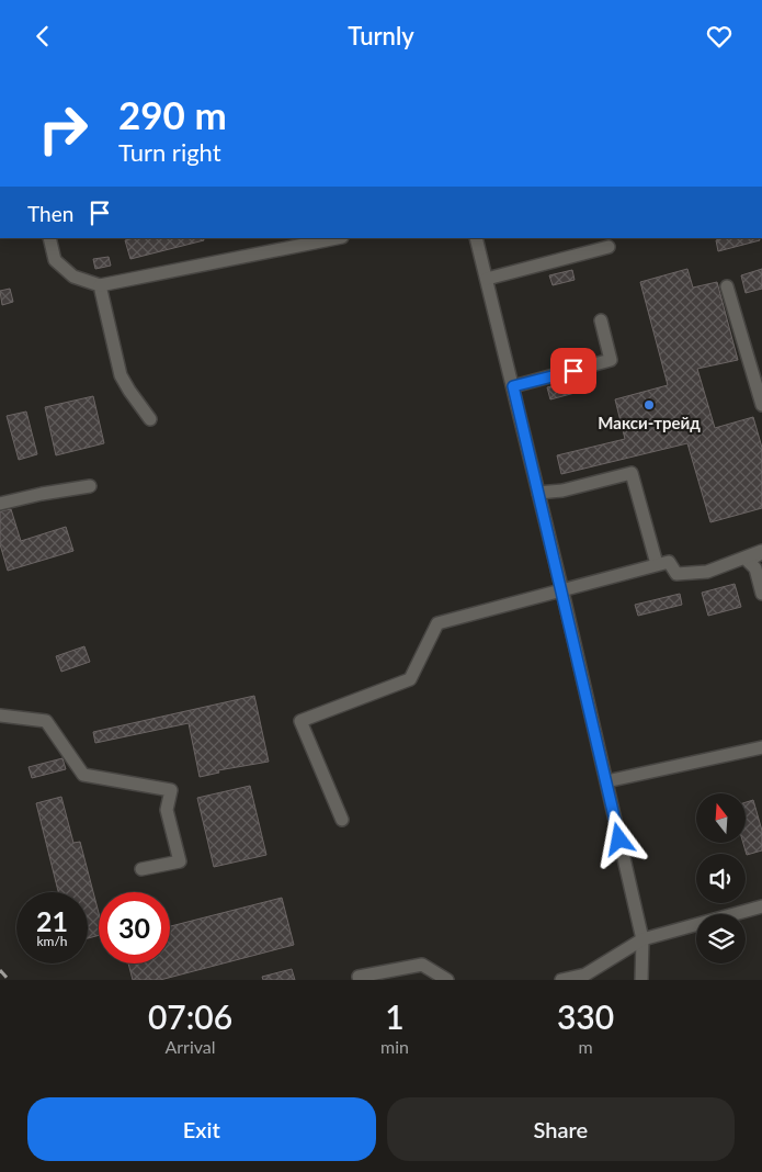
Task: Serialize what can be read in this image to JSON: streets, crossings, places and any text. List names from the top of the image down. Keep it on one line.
{"places":["Макси-трейд"],"north":"top","page":{"header":"Turnly","turn":["290 m","Turn right"],"then":"Then","speed":"21 km/h","limit":"30","eta":["07:06","Arrival","1","min","330","m"],"buttons":["Exit","Share"]}}
